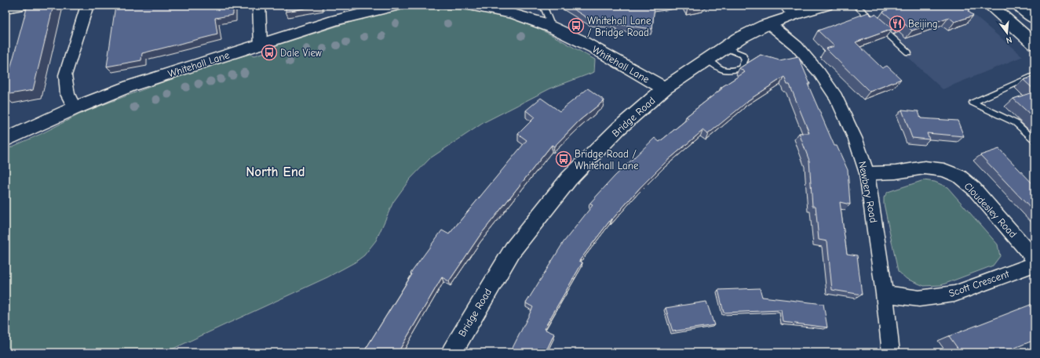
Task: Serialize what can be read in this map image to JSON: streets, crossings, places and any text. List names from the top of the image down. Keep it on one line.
{"streets":{"street":["Whitehall Lane","Bridge Road","Newbery Road","Cloudesley Road","Scott Crescent"]},"crossings":[["Whitehall Lane","Bridge Road"],["Bridge Road","Newbery Road"],["Newbery Road","Cloudesley Road"],["Newbery Road","Scott Crescent"]],"districts":["North End"],"places":{"restaurant":["Beijing"],"bus stop":["Whitehall Lane / Bridge Road","Dale View","Bridge Road / Whitehall Lane"]},"north":"bottom"}
